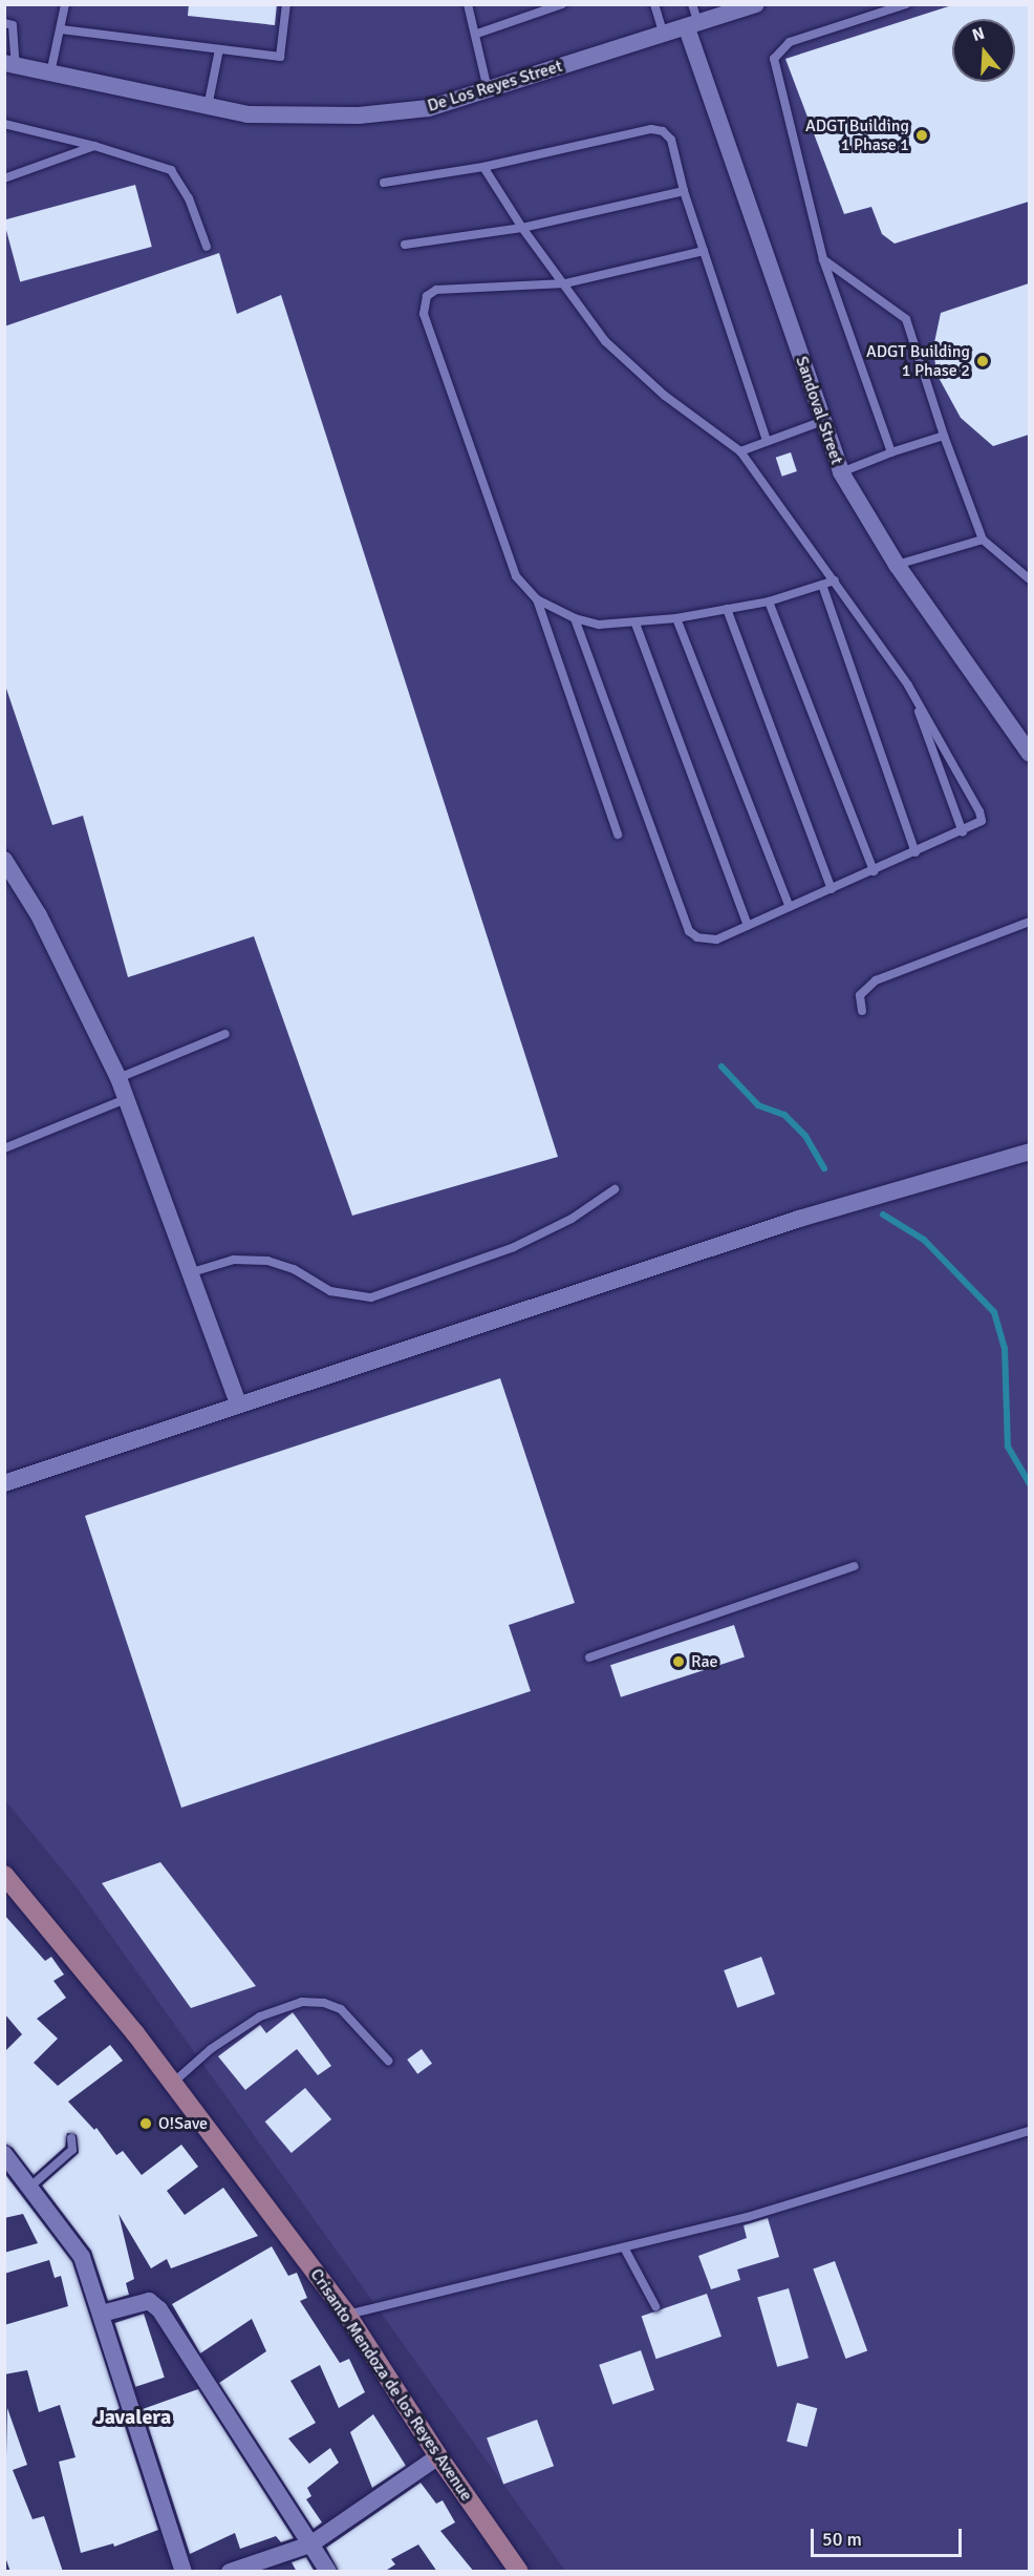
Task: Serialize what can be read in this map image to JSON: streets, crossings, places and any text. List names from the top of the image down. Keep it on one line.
{"streets":{"main road":["Crisanto Mendoza de los Reyes Avenue"],"street":["De Los Reyes Street","Sandoval Street"]},"crossings":[["De Los Reyes Street","Sandoval Street"]],"districts":["Javalera"],"places":["ADGT Building 1 Phase 1","ADGT Building 1 Phase 2","Rae","O!Save"],"scale_bar":"50 m","north":"top"}
